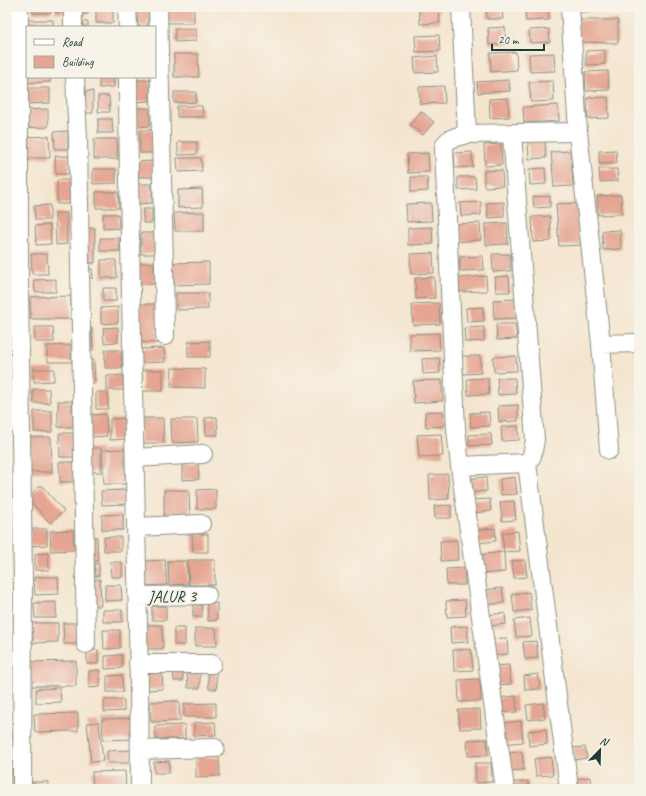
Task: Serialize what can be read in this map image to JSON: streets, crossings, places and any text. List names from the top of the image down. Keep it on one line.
{"streets":{"street":["JALUR 3"]},"legend":["Road","Building"],"scale_bar":"20 m","north":"top right"}
